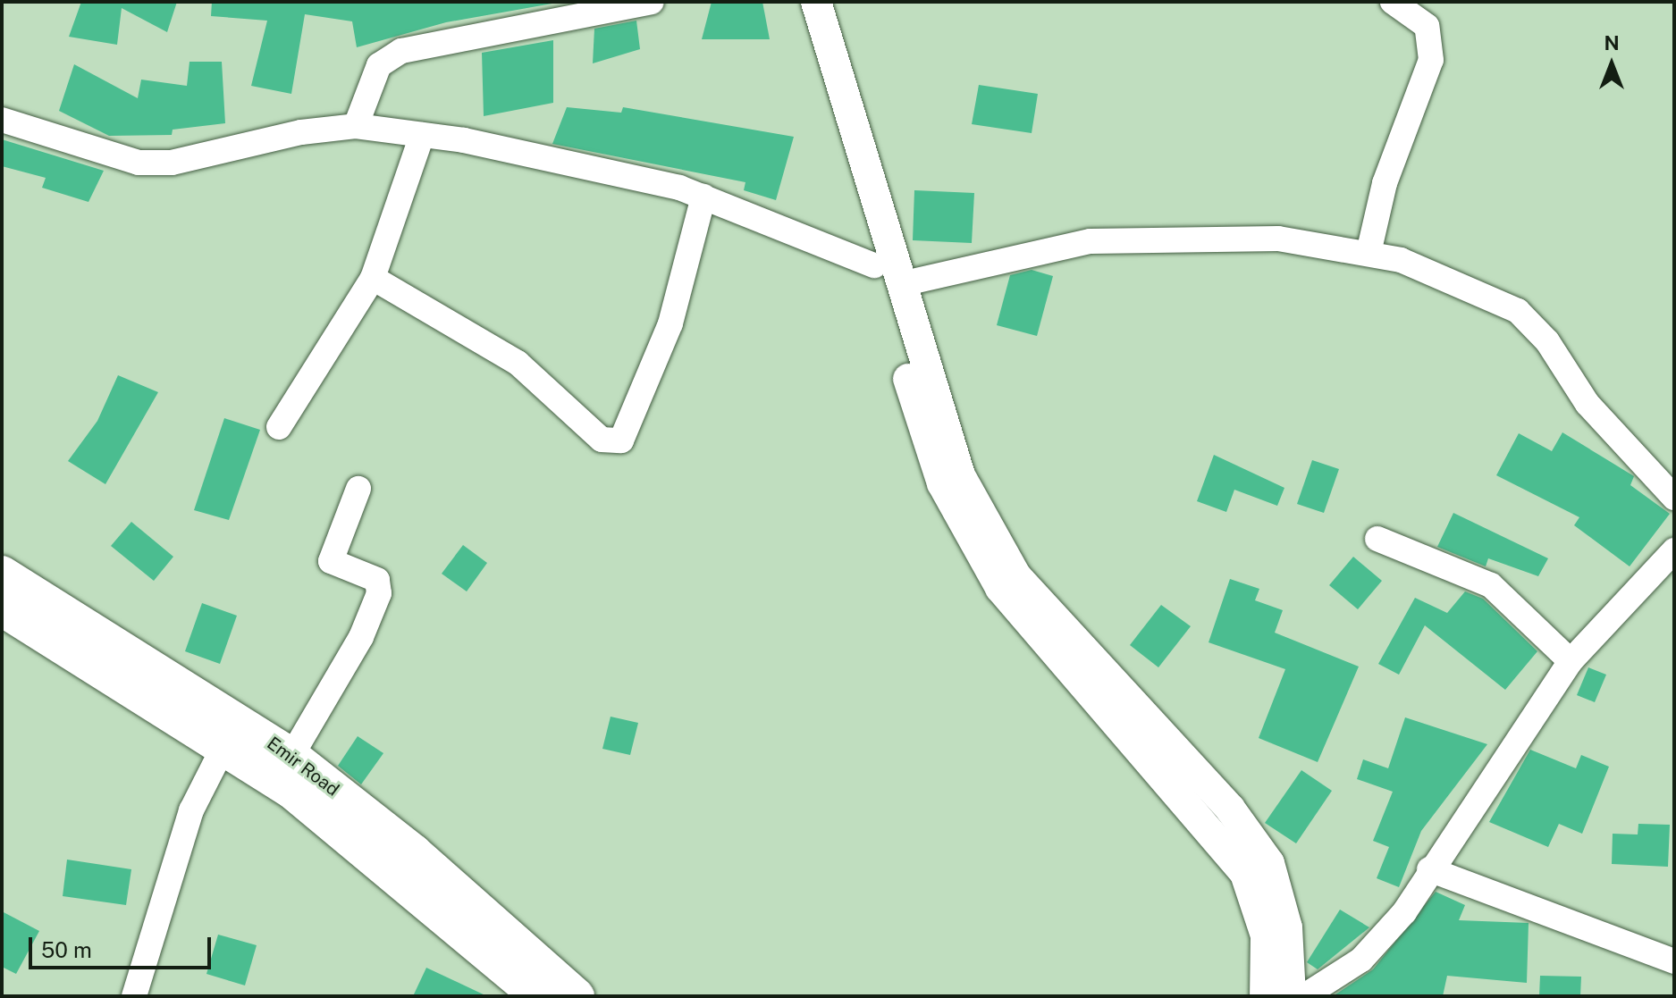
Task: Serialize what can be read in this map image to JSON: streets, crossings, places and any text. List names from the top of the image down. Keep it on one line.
{"streets":{"highway":["Emir Road"]},"scale_bar":"50 m","north":"top"}
